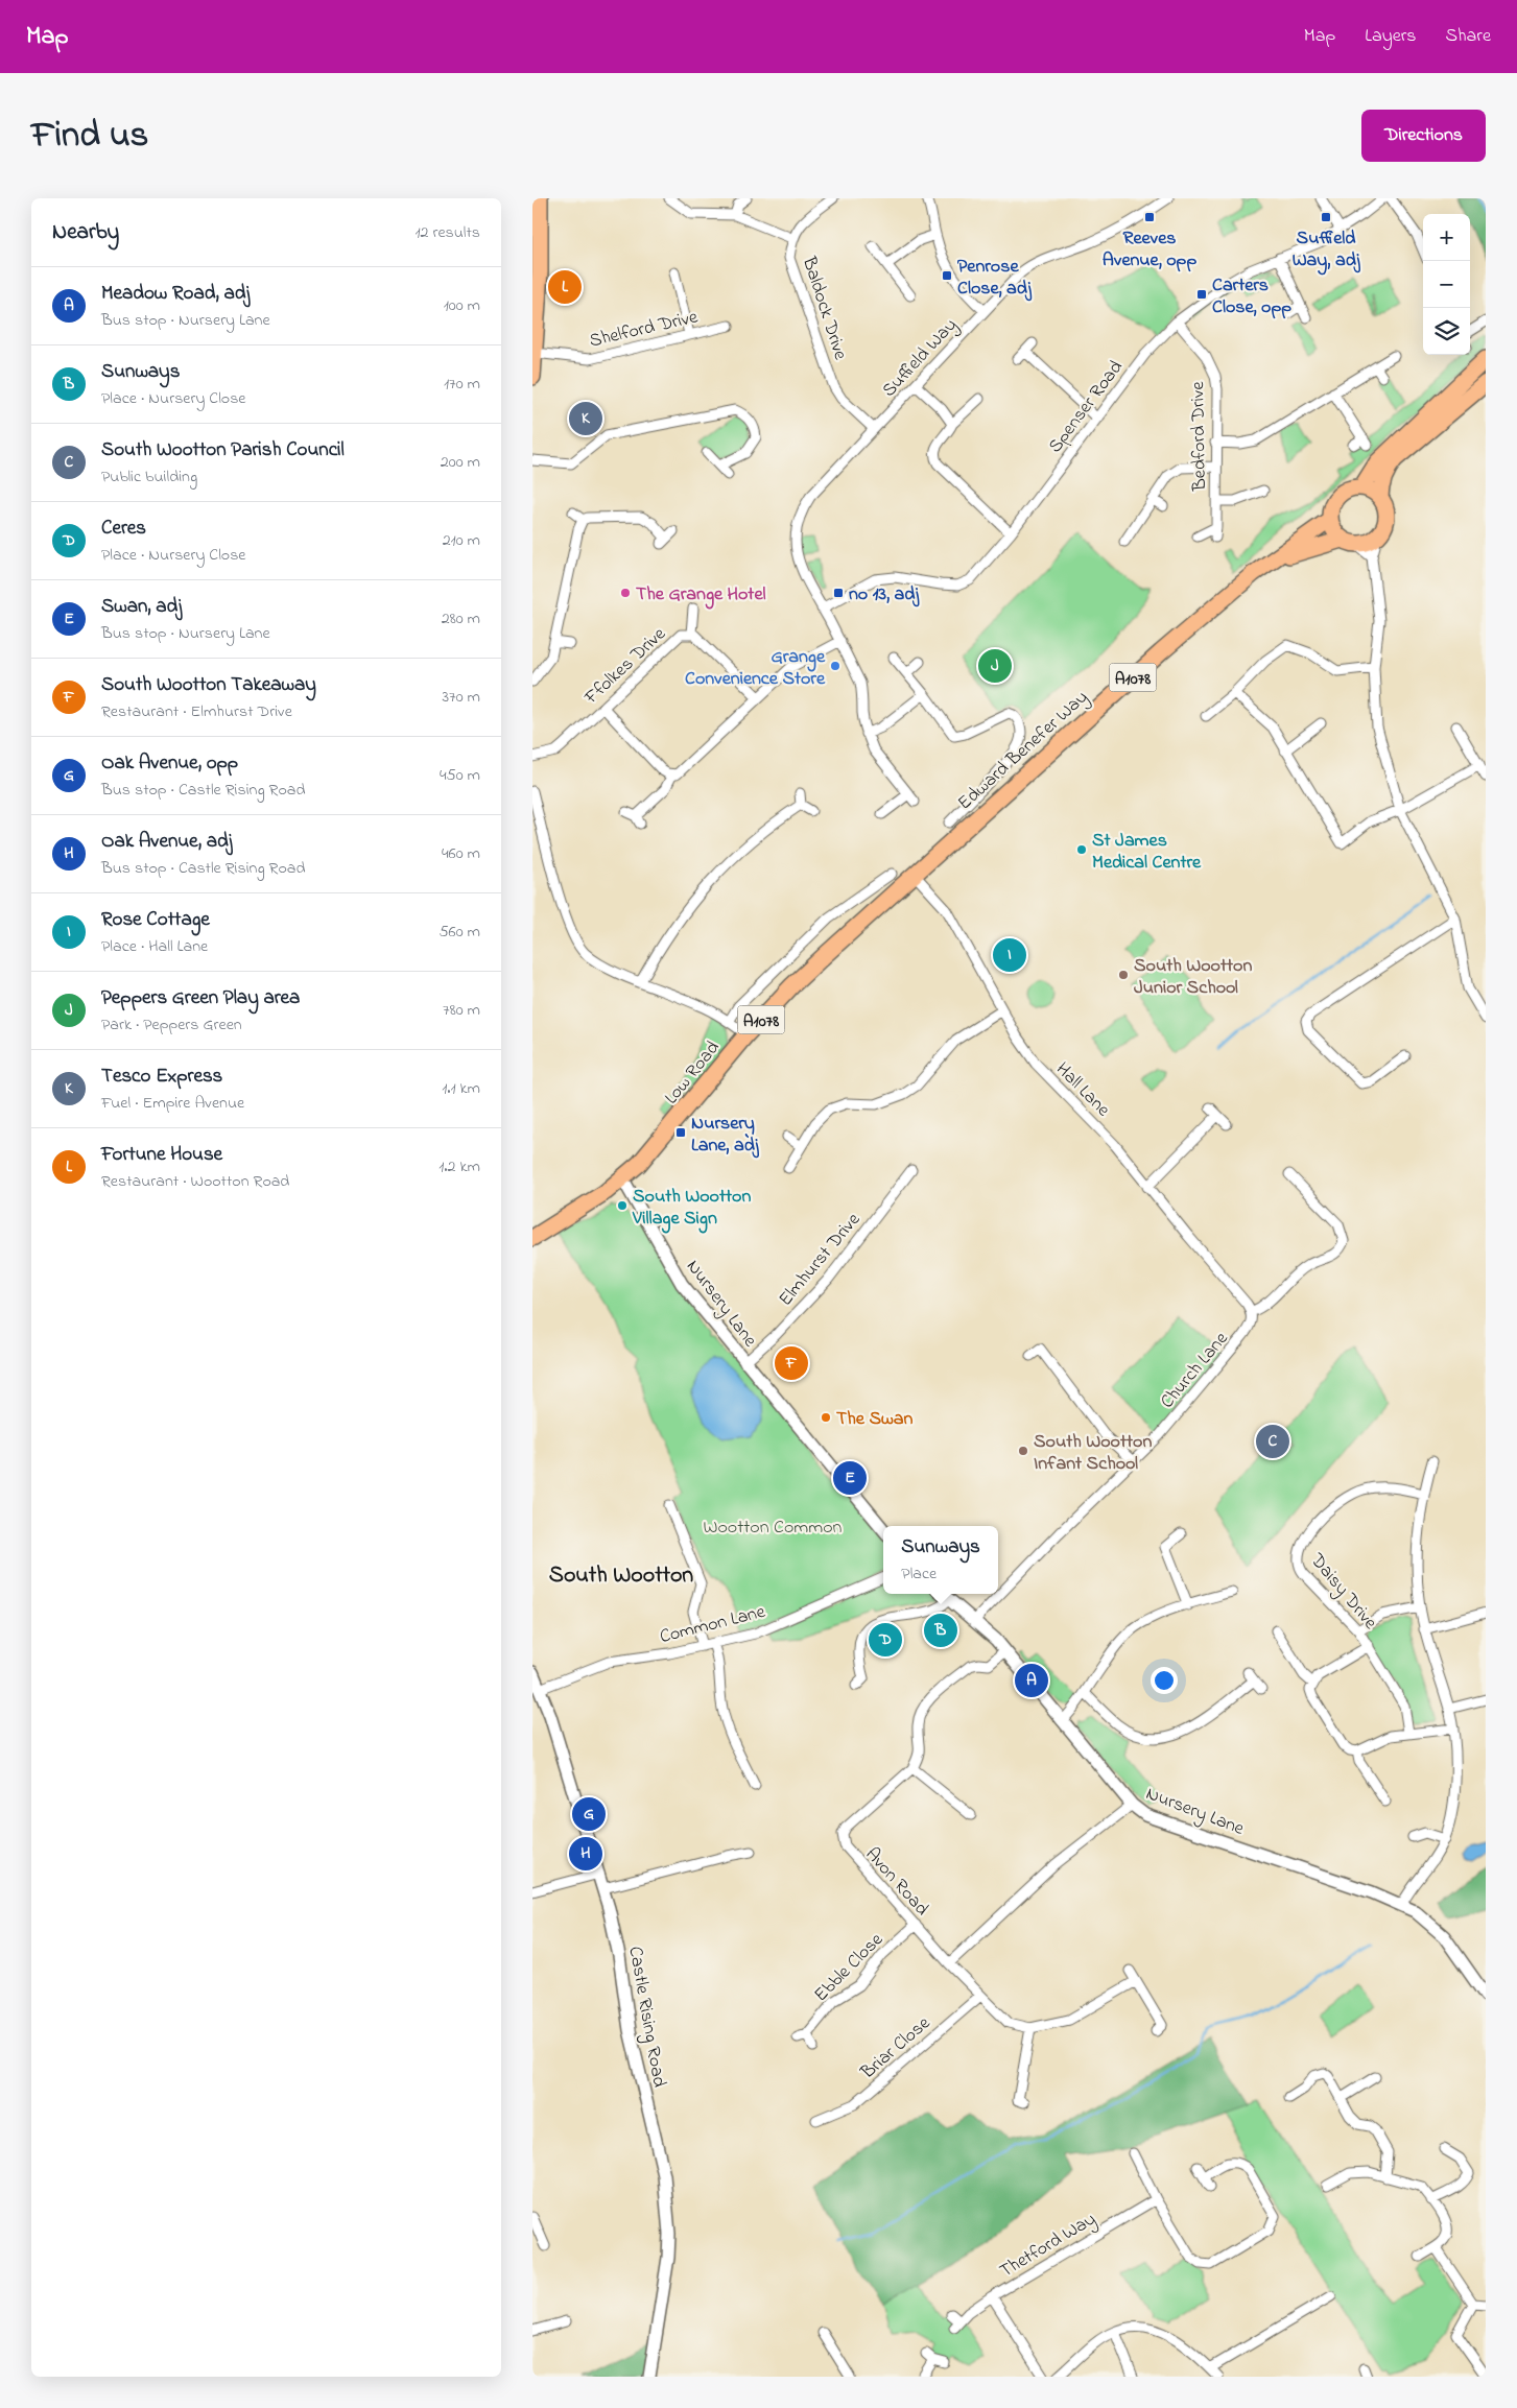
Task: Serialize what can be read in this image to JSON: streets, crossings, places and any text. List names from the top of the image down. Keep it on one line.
{"streets":{"main road":["A1078","Edward Benefer Way","Low Road"],"street":["Baldock Drive","Shelford Drive","Suffield Way","Spenser Road","Bedford Drive","Ffolkes Drive","Hall Lane","Elmhurst Drive","Nursery Lane","Church Lane","Daisy Drive","Common Lane","Avon Road","Ebble Close","Castle Rising Road","Briar Close","Thetford Way"]},"crossings":[["Baldock Drive","Suffield Way"],["Suffield Way","Spenser Road"],["Spenser Road","Bedford Drive"],["Edward Benefer Way","Low Road"],["Edward Benefer Way","Hall Lane"],["Low Road","Hall Lane"],["Low Road","Nursery Lane"],["Hall Lane","Church Lane"],["Elmhurst Drive","Nursery Lane"],["Nursery Lane","Church Lane"],["Common Lane","Castle Rising Road"],["Avon Road","Ebble Close"],["Avon Road","Briar Close"]],"districts":["South Wootton"],"parks":["Wootton Common"],"places":{"transit":["Reeves Avenue, opp","Suffield Way, adj","Penrose Close, adj","Carters Close, opp","no 13, adj","Nursery Lane, adj"],"other":["The Grange Hotel","Grange Convenience Store","St James Medical Centre","South Wootton Junior School","South Wootton Village Sign","The Swan","South Wootton Infant School"]},"page":{"header":"Map","nav":["Map","Layers","Share"],"title":"Find us","buttons":"Directions","heading":["Nearby","12 results"],"map_buttons":["+","−"],"list":[{"mark":"A","name":"Meadow Road, adj","note":"Bus stop · Nursery Lane","value":"100 m"},{"mark":"B","name":"Sunways","note":"Place · Nursery Close","value":"170 m"},{"mark":"C","name":"South Wootton Parish Council","note":"Public building","value":"200 m"},{"mark":"D","name":"Ceres","note":"Place · Nursery Close","value":"210 m"},{"mark":"E","name":"Swan, adj","note":"Bus stop · Nursery Lane","value":"280 m"},{"mark":"F","name":"South Wootton Takeaway","note":"Restaurant · Elmhurst Drive","value":"370 m"},{"mark":"G","name":"Oak Avenue, opp","note":"Bus stop · Castle Rising Road","value":"450 m"},{"mark":"H","name":"Oak Avenue, adj","note":"Bus stop · Castle Rising Road","value":"460 m"},{"mark":"I","name":"Rose Cottage","note":"Place · Hall Lane","value":"560 m"},{"mark":"J","name":"Peppers Green Play area","note":"Park · Peppers Green","value":"780 m"},{"mark":"K","name":"Tesco Express","note":"Fuel · Empire Avenue","value":"1.1 km"},{"mark":"L","name":"Fortune House","note":"Restaurant · Wootton Road","value":"1.2 km"}],"pins":["L","K","J","I","F","C","E","B","D","A","G","H"],"popup":["Sunways","Place"]}}
